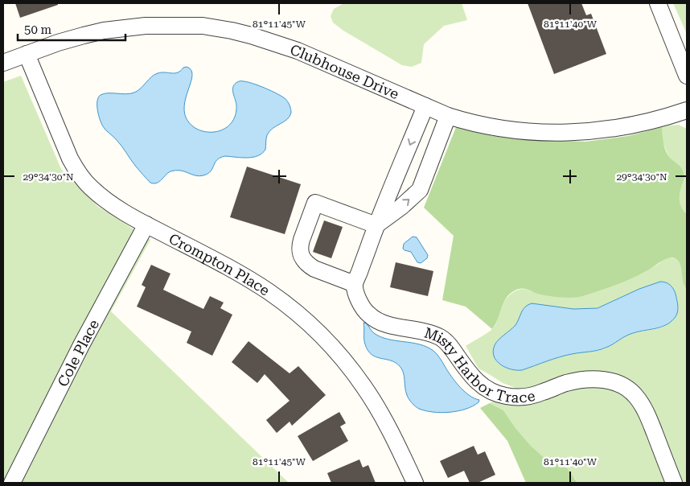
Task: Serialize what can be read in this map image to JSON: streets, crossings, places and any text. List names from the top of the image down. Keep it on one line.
{"streets":{"street":["Clubhouse Drive","Crompton Place","Cole Place","Misty Harbor Trace"]},"crossings":[["Clubhouse Drive","Crompton Place"],["Crompton Place","Cole Place"]],"scale_bar":"50 m","coordinates":["81°11'45\"W","81°11'40\"W","29°34'30\"N"]}
